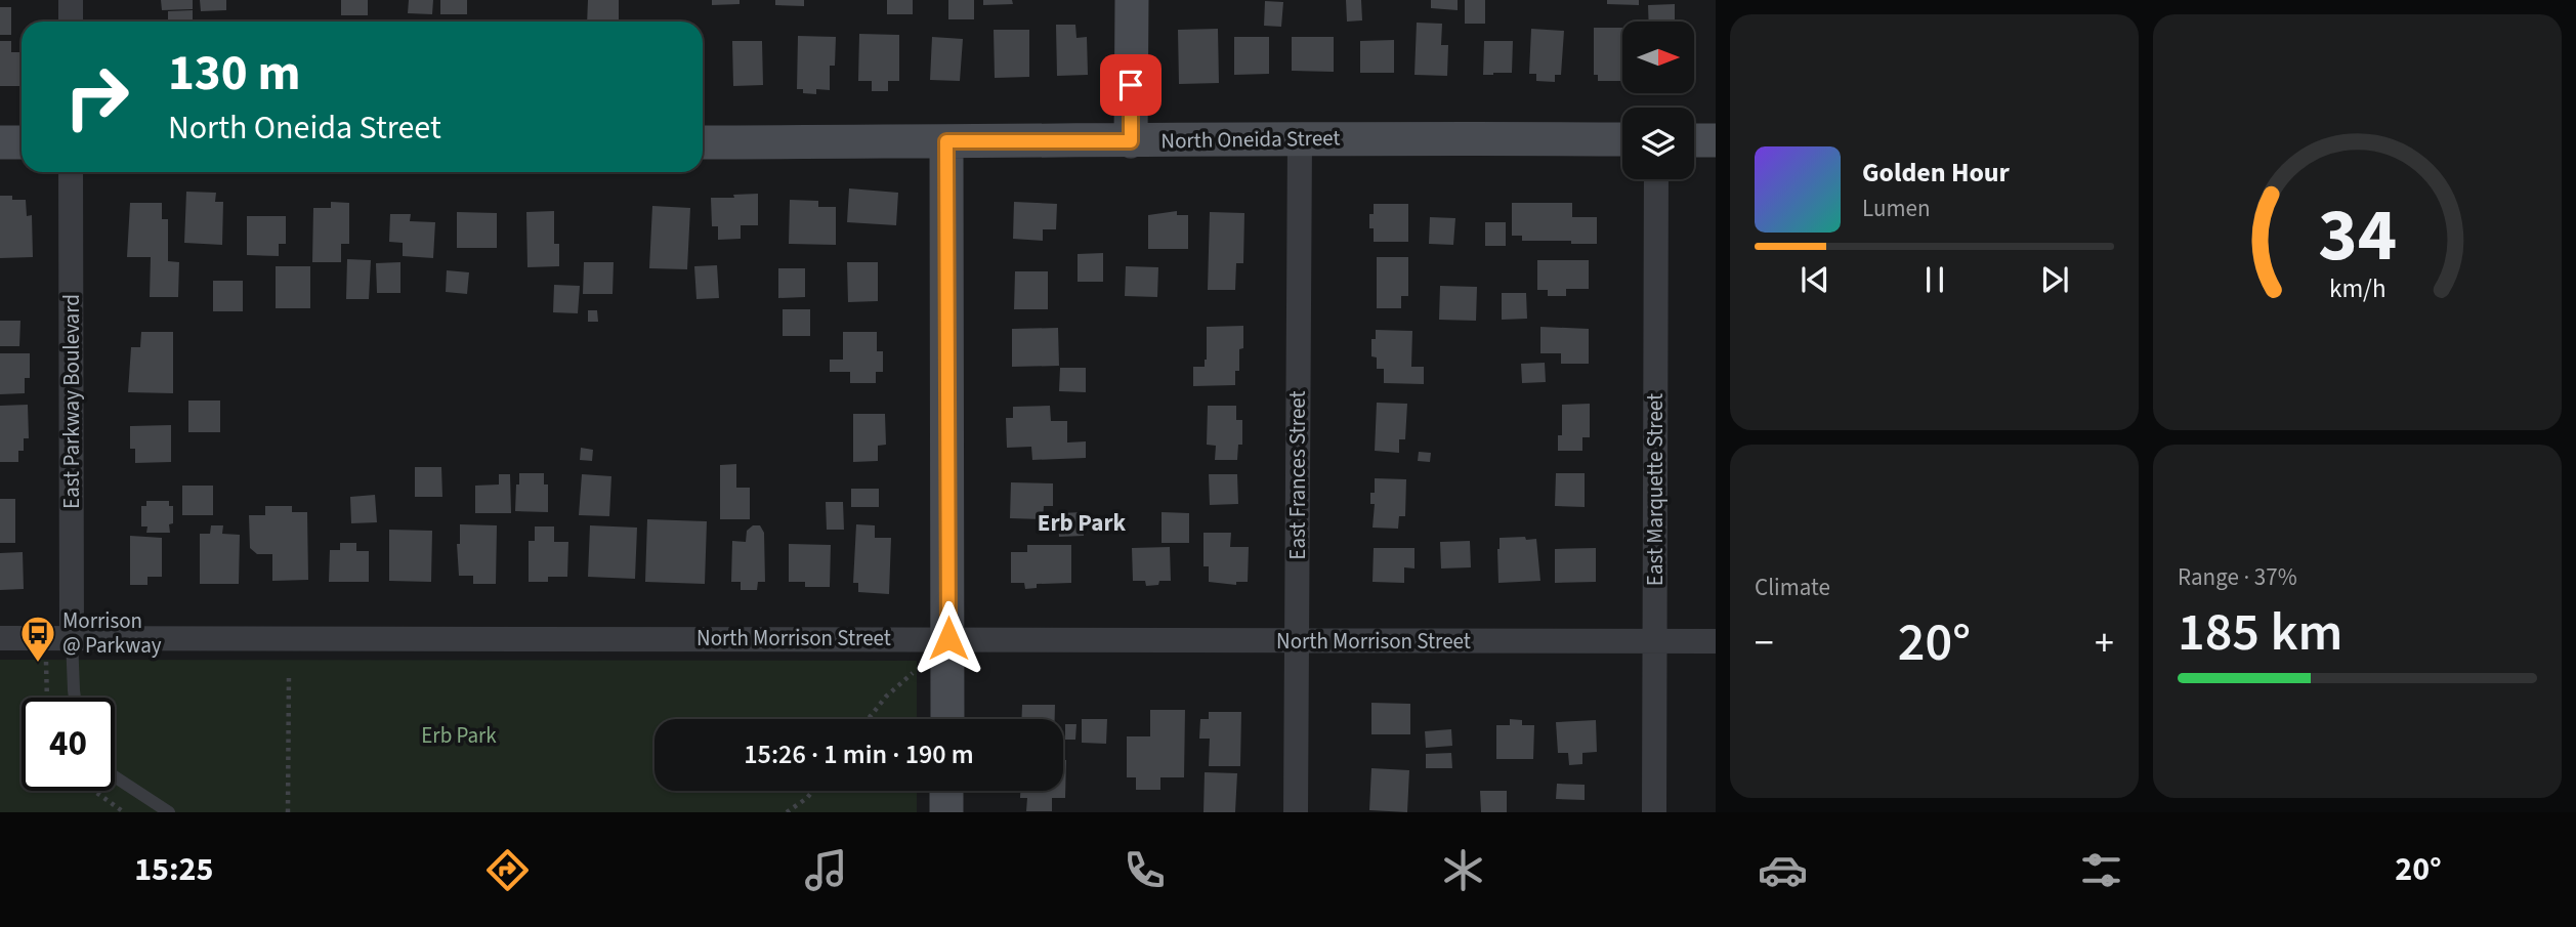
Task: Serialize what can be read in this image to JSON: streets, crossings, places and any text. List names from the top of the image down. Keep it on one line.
{"streets":{"main road":["North Oneida Street"],"street":["East Parkway Boulevard","East Frances Street","East Marquette Street","North Morrison Street"]},"crossings":[["North Oneida Street","East Frances Street"],["East Parkway Boulevard","North Morrison Street"],["East Frances Street","North Morrison Street"],["East Marquette Street","North Morrison Street"]],"districts":["Erb Park"],"parks":["Erb Park"],"places":{"bus stop":["Morrison @ Parkway"]},"north":"right","page":{"turn":["130 m","North Oneida Street"],"song":["Golden Hour","Lumen"],"tile":["Climate",["Range · 37%","185 km"]],"heat":["−","20°","+"],"limit":"40","trip":"15:26 · 1 min · 190 m","tabs":["15:25","20°"],"gauge":["34","km/h"]}}
